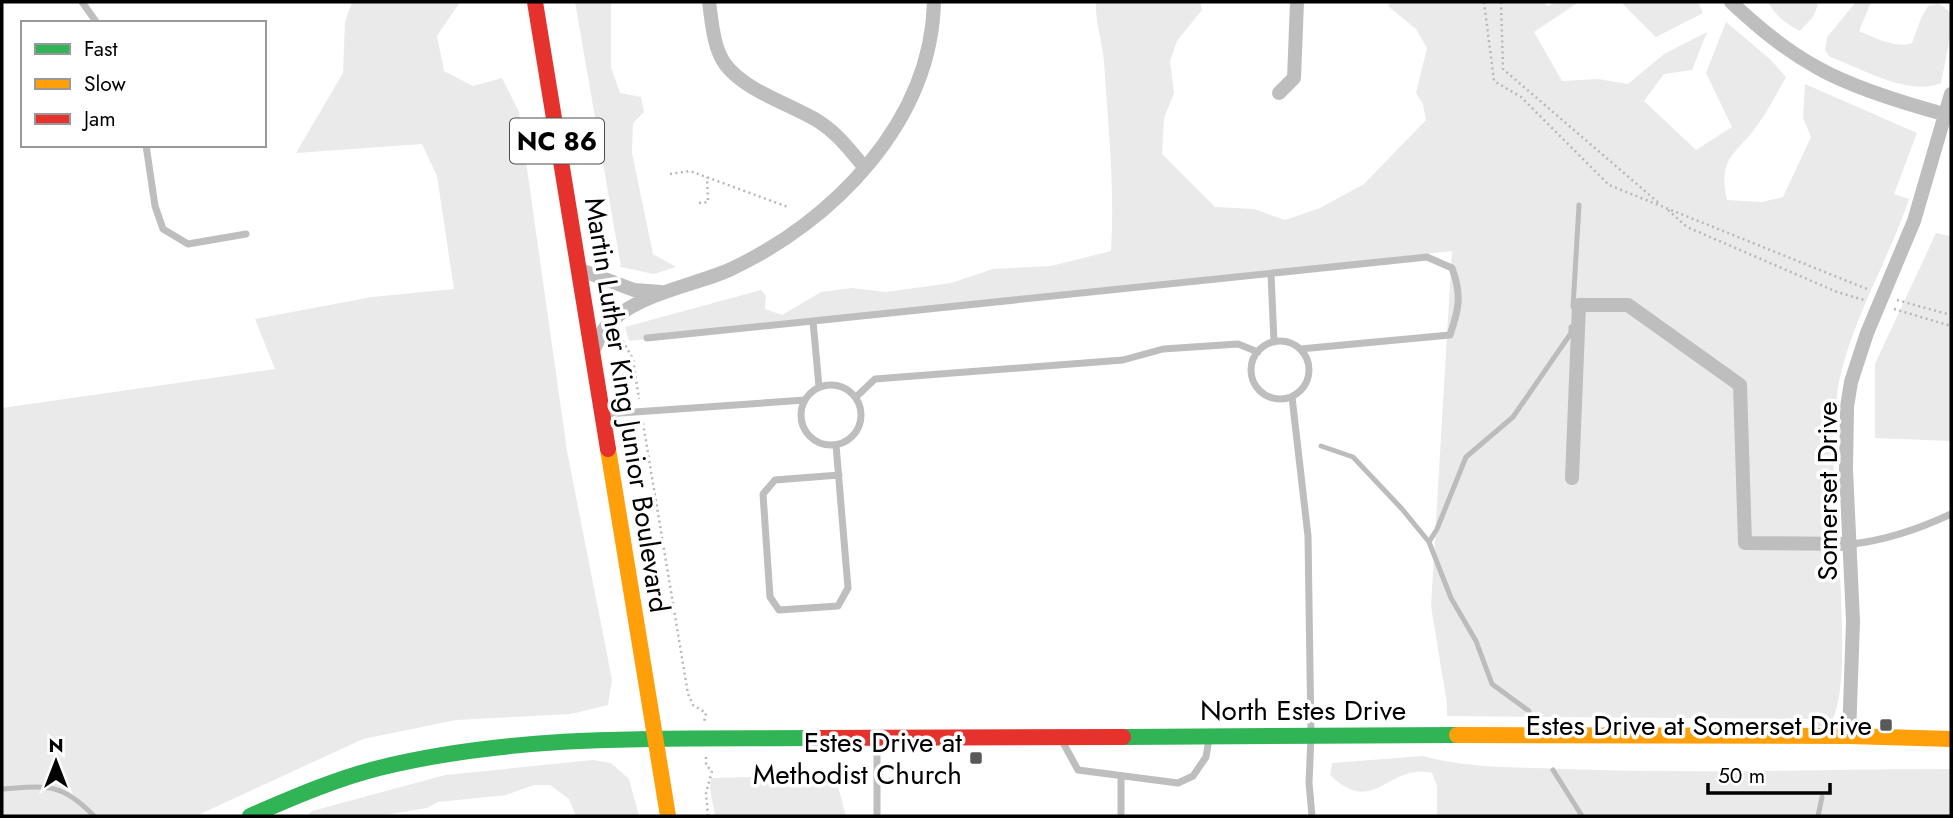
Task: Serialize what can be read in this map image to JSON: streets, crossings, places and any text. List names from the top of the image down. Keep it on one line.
{"streets":{"main road":["NC 86","Martin Luther King Junior Boulevard","North Estes Drive"],"street":["Somerset Drive"]},"crossings":[["Martin Luther King Junior Boulevard","North Estes Drive"],["Somerset Drive","North Estes Drive"]],"places":{"transit":["Estes Drive at Somerset Drive","Estes Drive at Methodist Church"]},"legend":["Fast","Slow","Jam"],"scale_bar":"50 m","north":"top"}
